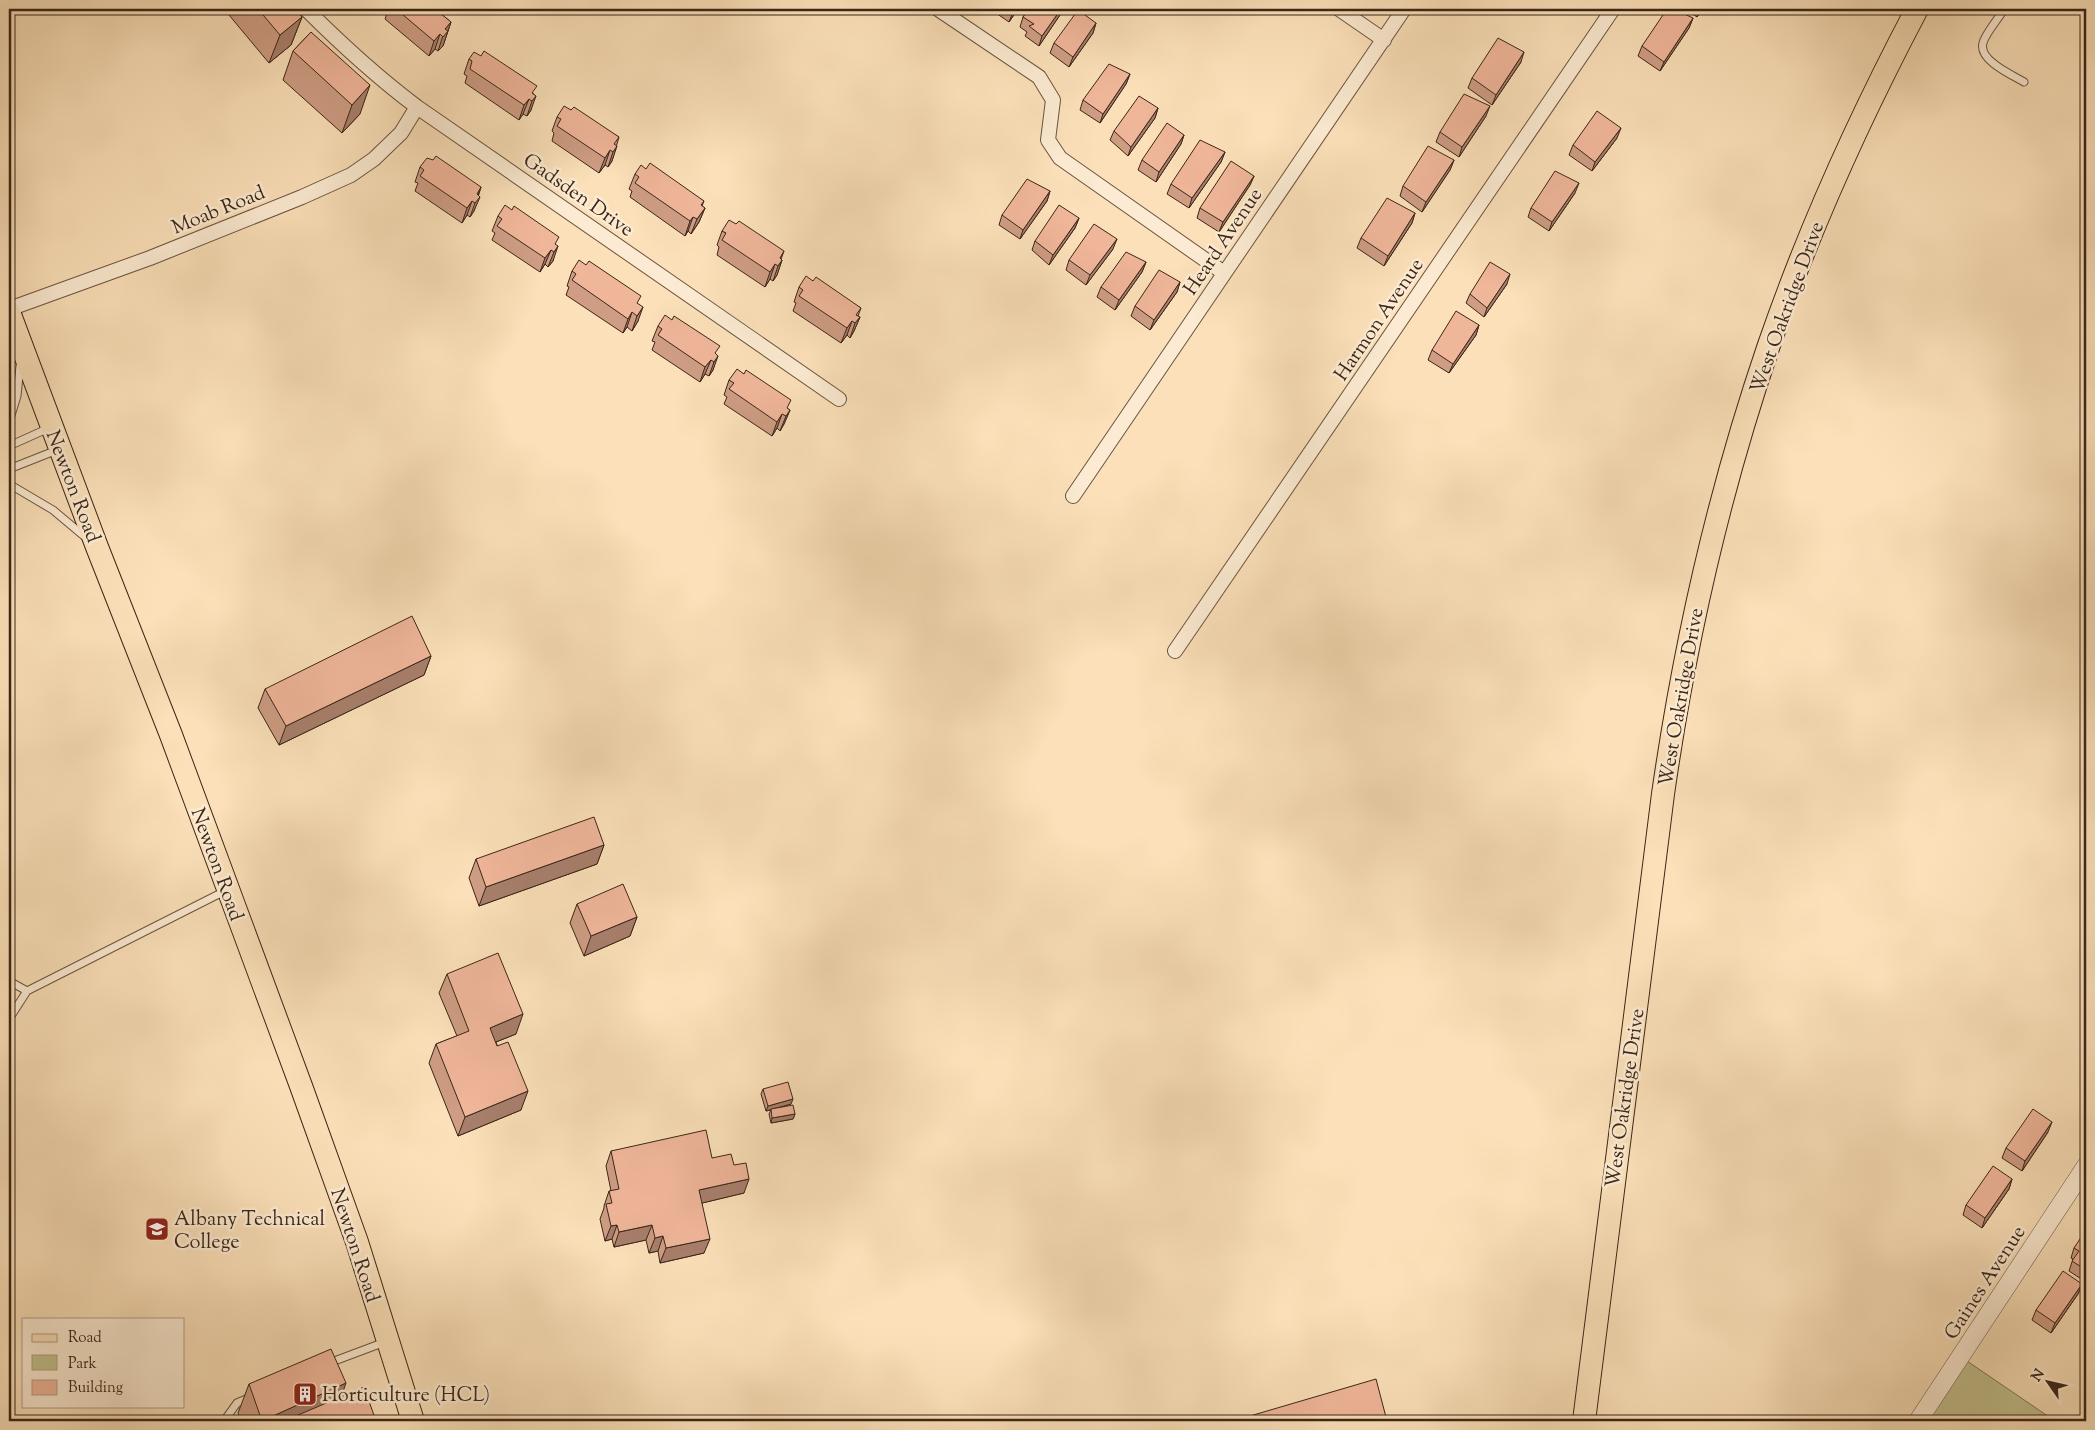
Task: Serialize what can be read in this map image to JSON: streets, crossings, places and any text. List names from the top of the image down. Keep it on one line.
{"streets":{"main road":["West Oakridge Drive","Newton Road"],"street":["Gadsden Drive","Moab Road","Heard Avenue","Harmon Avenue","Gaines Avenue"]},"crossings":[["Gadsden Drive","Moab Road"],["Moab Road","Newton Road"]],"places":{"school or university":["Albany Technical College"],"building":["Horticulture (HCL)"]},"legend":["Road","Park","Building"],"north":"top left"}
